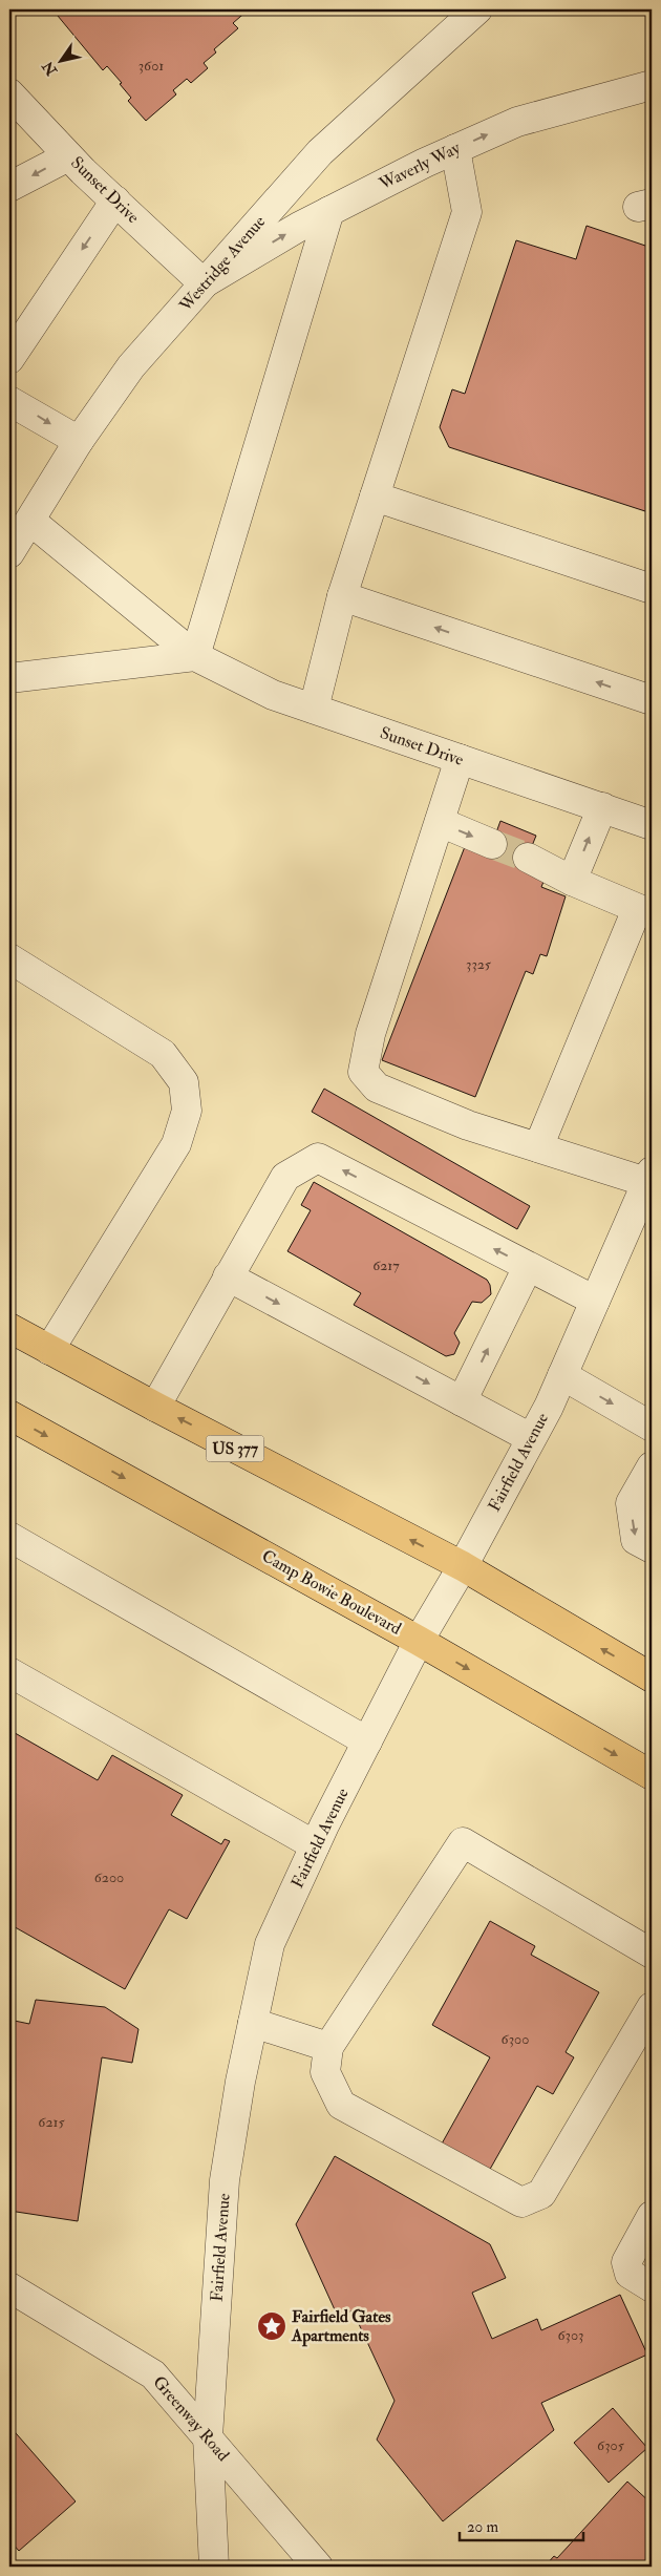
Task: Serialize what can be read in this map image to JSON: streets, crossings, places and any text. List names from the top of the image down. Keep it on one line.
{"streets":{"main road":["US 377","Camp Bowie Boulevard"],"street":["Waverly Way","Sunset Drive","Westridge Avenue","Fairfield Avenue","Greenway Road"]},"crossings":[["Waverly Way","Sunset Drive"],["Waverly Way","Westridge Avenue"],["Sunset Drive","Westridge Avenue"],["US 377","Fairfield Avenue"],["Fairfield Avenue","Camp Bowie Boulevard"],["Fairfield Avenue","Greenway Road"]],"one_way":["Waverly Way"],"places":{"place":["Fairfield Gates Apartments"]},"house_numbers":["3601","3325","6217","6200","6300","6215","6303","6305"],"scale_bar":"20 m","north":"bottom left"}
